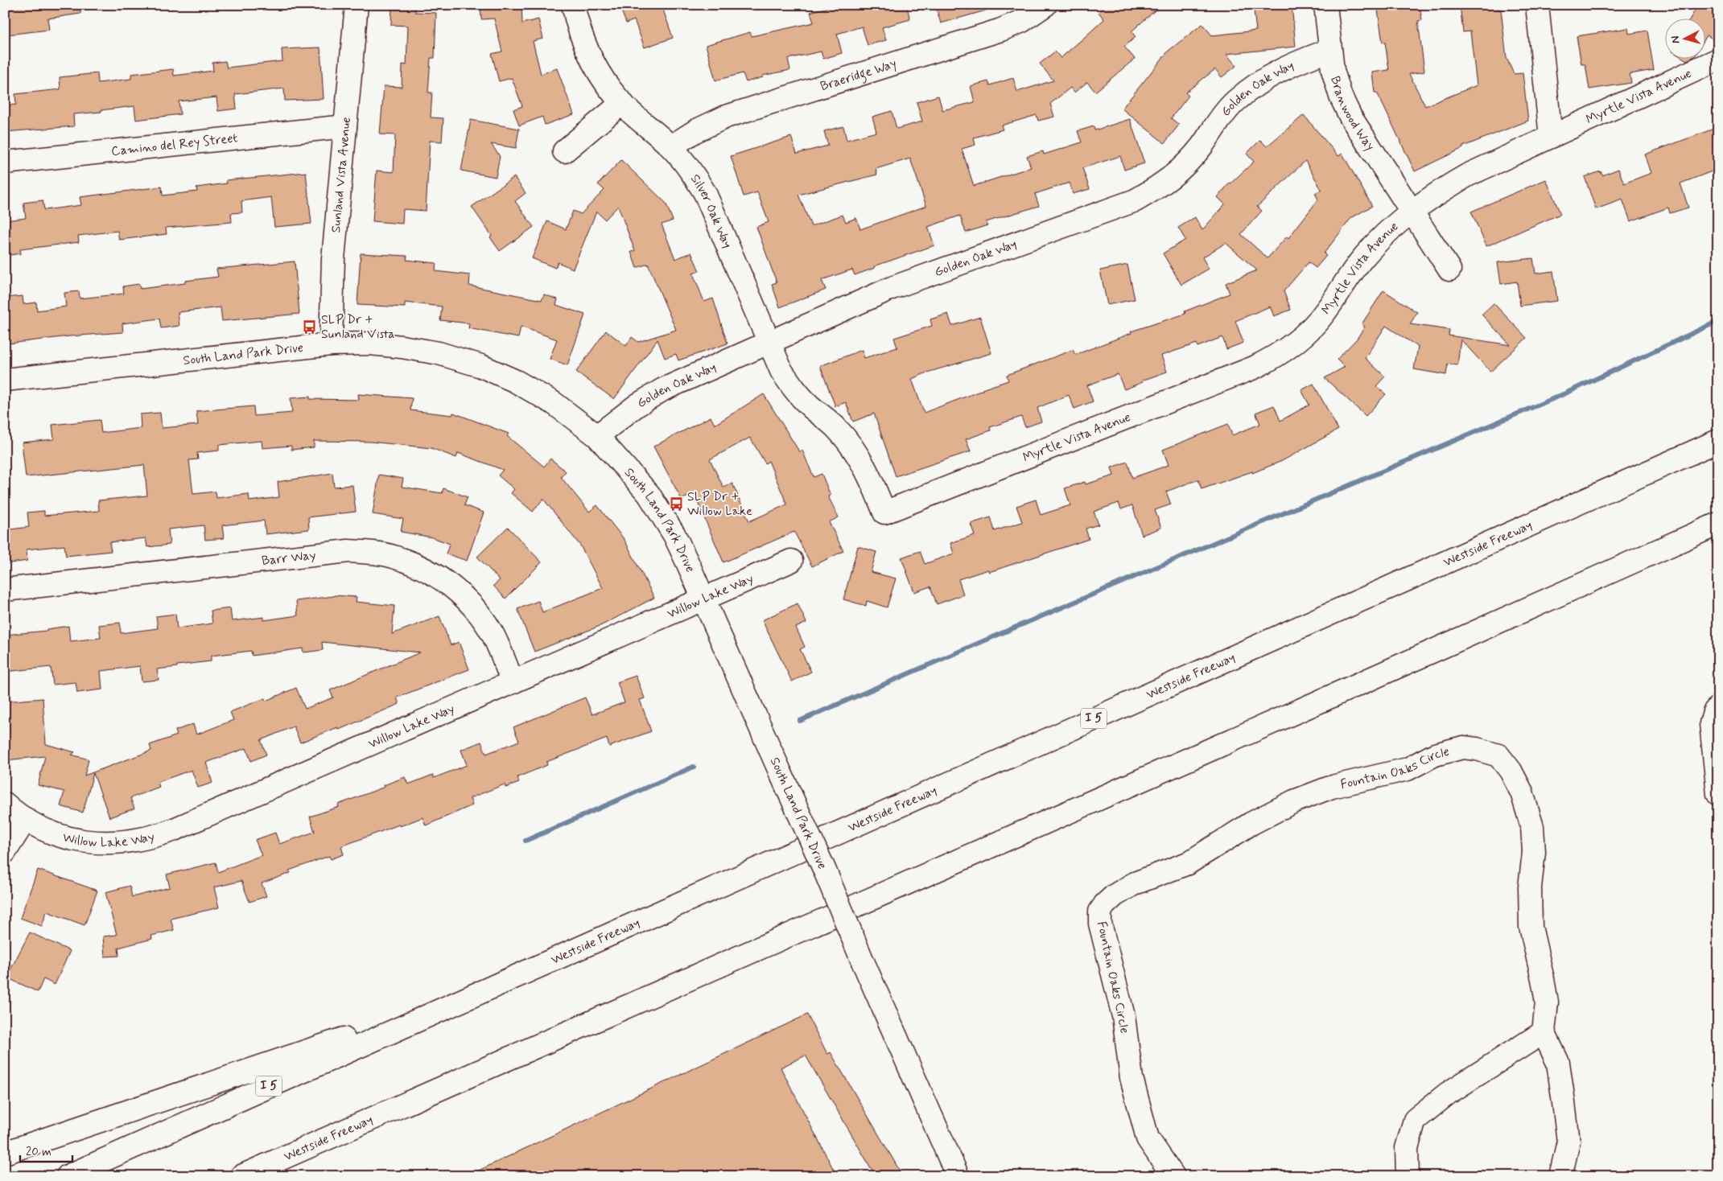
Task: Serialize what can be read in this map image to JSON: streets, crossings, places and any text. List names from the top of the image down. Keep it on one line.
{"streets":{"main road":["Braeridge Way","Golden Oak Way","Myrtle Vista Avenue","Branwood Way","Camino del Rey Street","Sunland Vista Avenue","Silver Oak Way","South Land Park Drive","Westside Freeway","Barr Way","Willow Lake Way","I 5","Fountain Oaks Circle"]},"crossings":[["Braeridge Way","Silver Oak Way"],["Golden Oak Way","Myrtle Vista Avenue"],["Golden Oak Way","Branwood Way"],["Golden Oak Way","Silver Oak Way"],["Golden Oak Way","South Land Park Drive"],["Myrtle Vista Avenue","Branwood Way"],["Myrtle Vista Avenue","Silver Oak Way"],["Camino del Rey Street","Sunland Vista Avenue"],["Sunland Vista Avenue","South Land Park Drive"],["South Land Park Drive","Willow Lake Way"],["Barr Way","Willow Lake Way"]],"places":{"bus stop":["SLP Dr + Sunland Vista","SLP Dr + Willow Lake"]},"scale_bar":"20 m","north":"left"}
